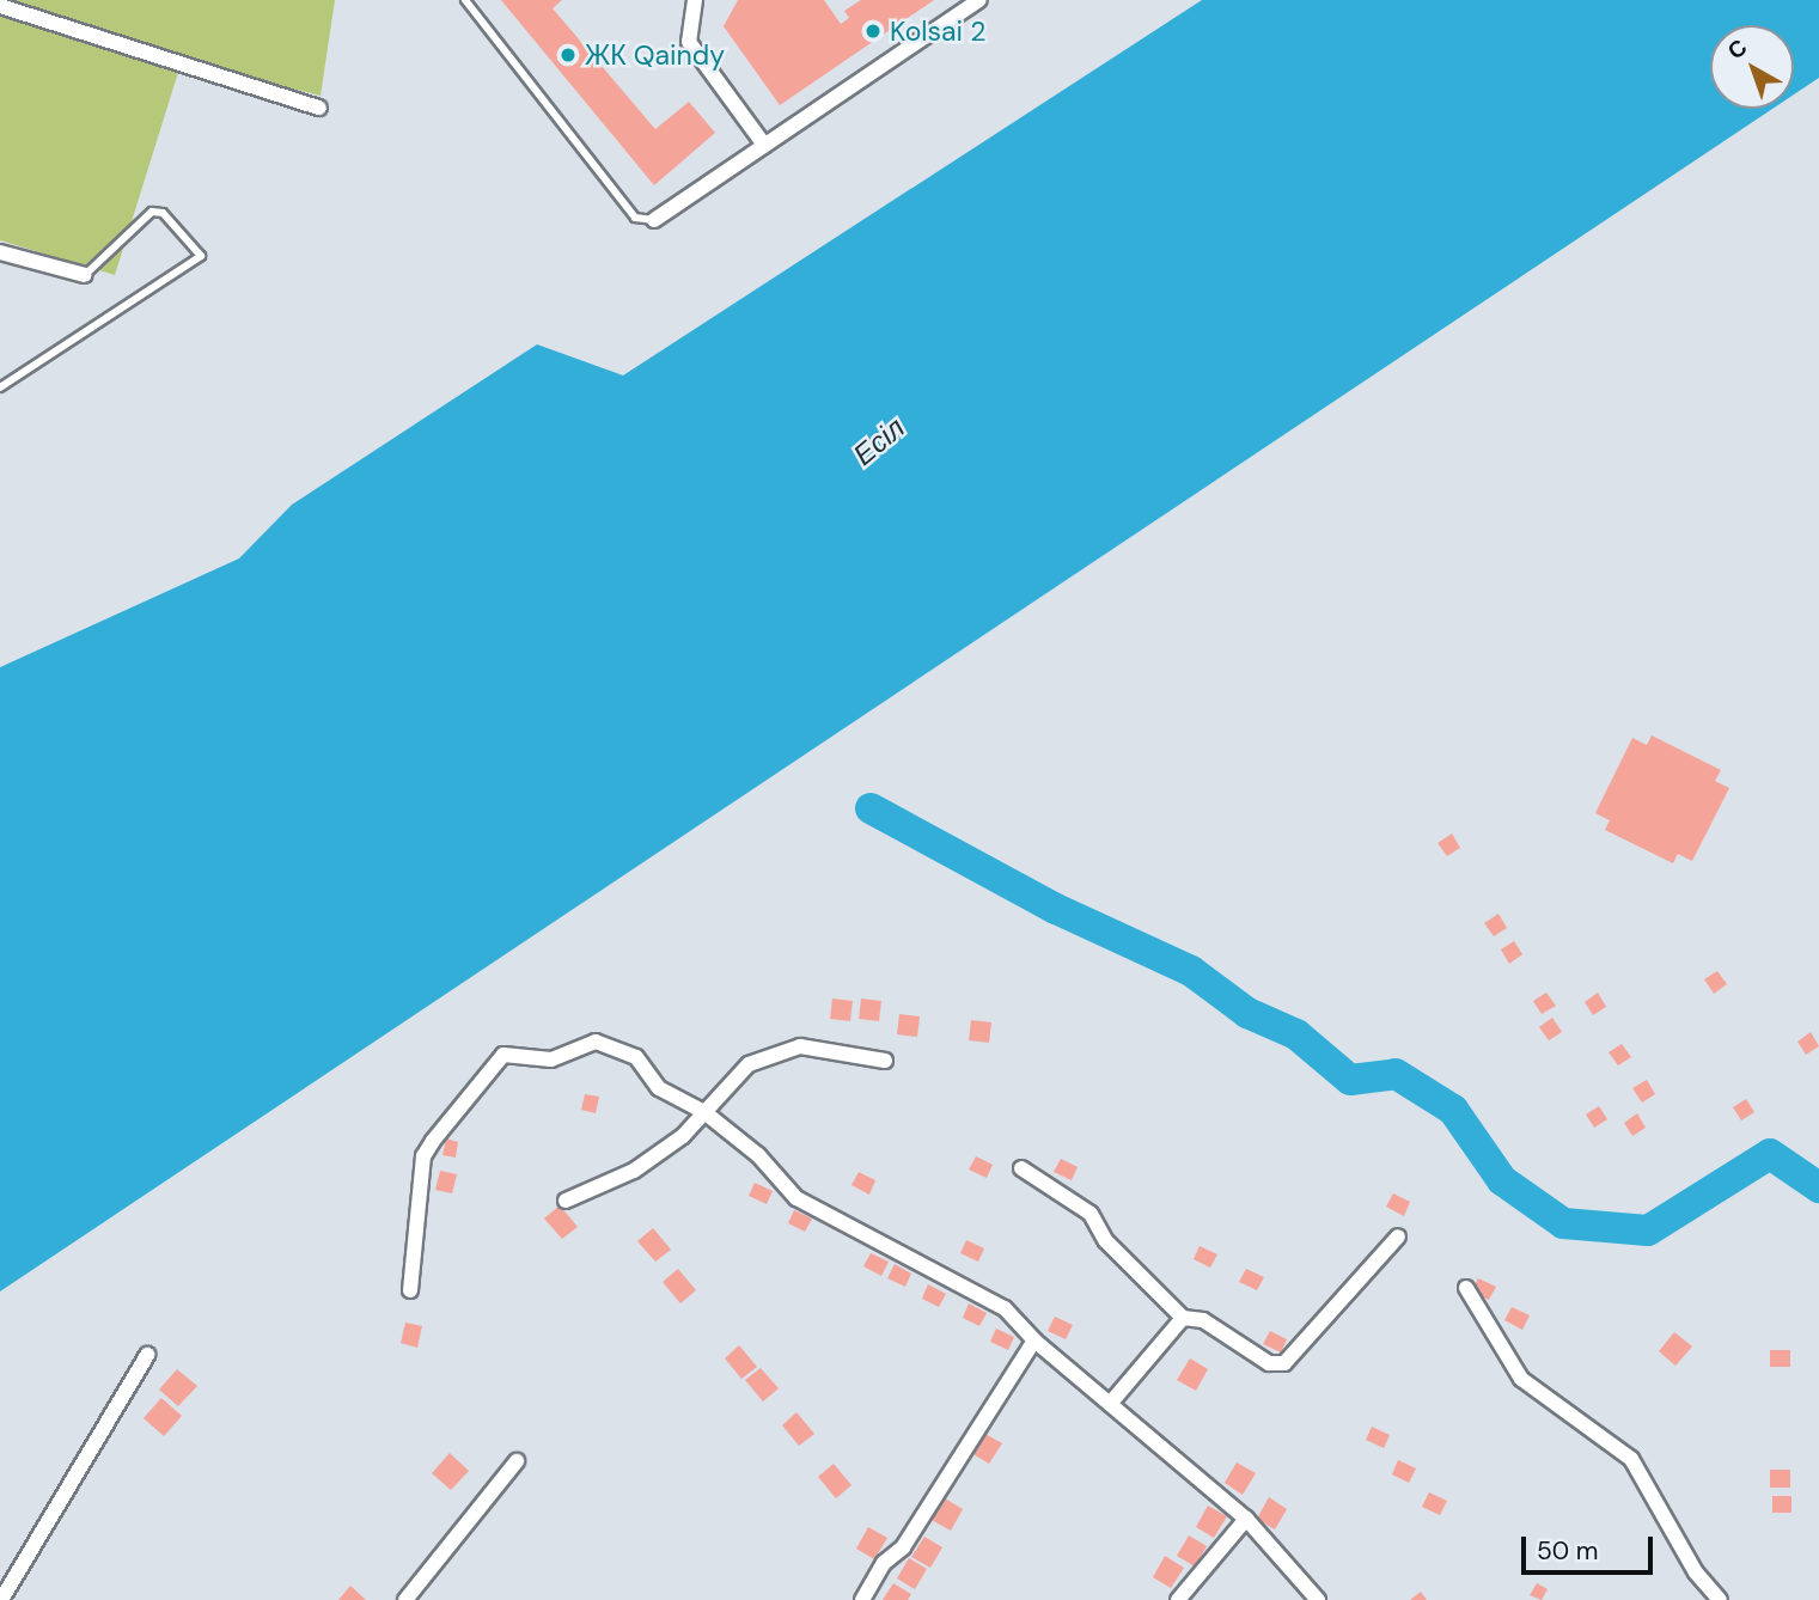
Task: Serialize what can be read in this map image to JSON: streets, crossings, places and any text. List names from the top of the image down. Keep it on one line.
{"water":["Есіл"],"places":["Kolsai 2","ЖК Qaindy"],"scale_bar":"50 m","north":"top left"}
